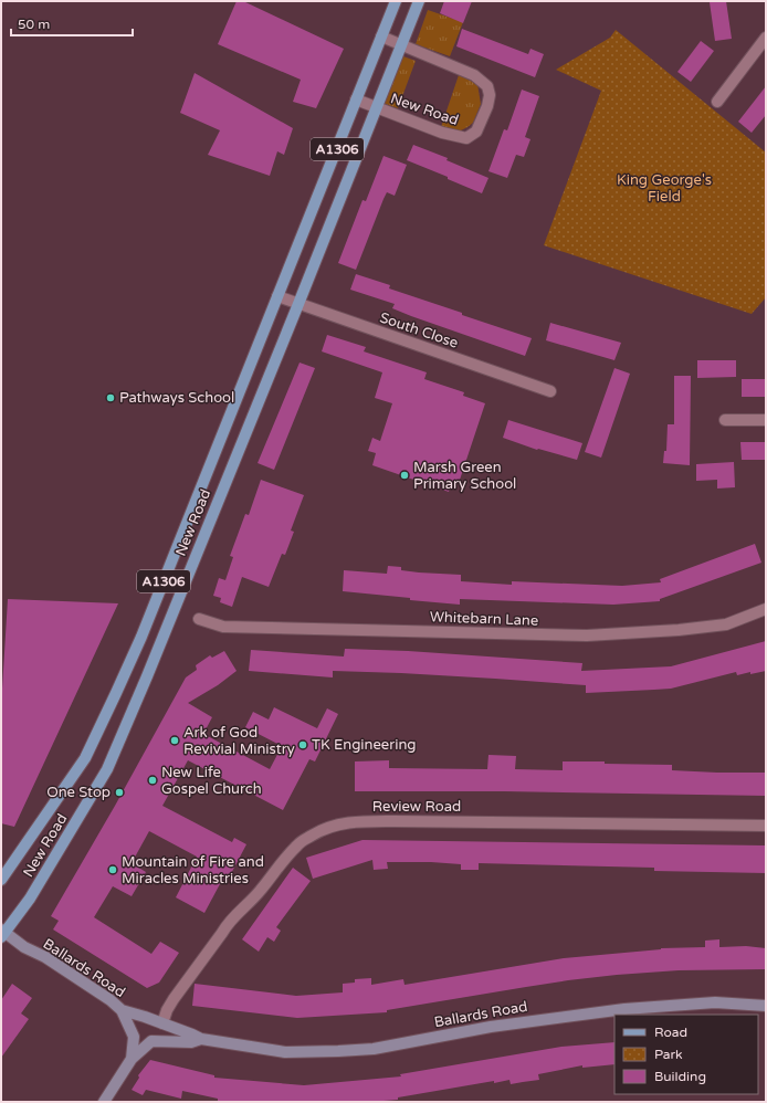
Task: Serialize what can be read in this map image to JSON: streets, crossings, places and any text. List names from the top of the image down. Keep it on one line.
{"streets":{"main road":["New Road","A1306","Ballards Road"],"street":["South Close","Whitebarn Lane","Review Road"]},"crossings":[["New Road","South Close"],["New Road","Ballards Road"],["Review Road","Ballards Road"]],"parks":["King George's Field"],"places":["Pathways School","Marsh Green Primary School","Ark of God Revivial Ministry","TK Engineering","New Life Gospel Church","One Stop","Mountain of Fire and Miracles Ministries"],"legend":["Road","Park","Building"],"scale_bar":"50 m"}
